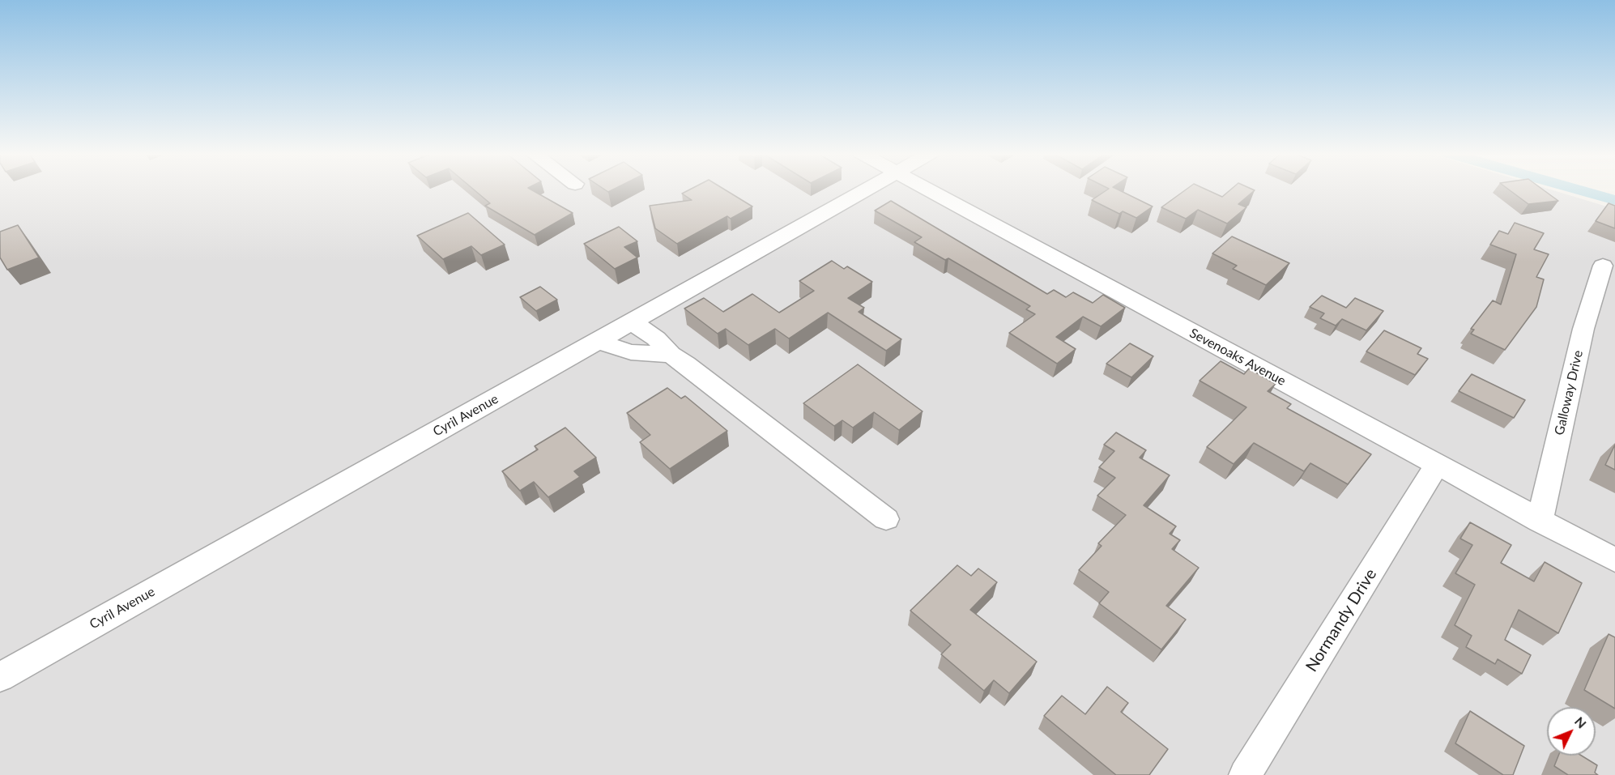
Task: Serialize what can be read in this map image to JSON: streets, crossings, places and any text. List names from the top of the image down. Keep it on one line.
{"streets":{"street":["Sevenoaks Avenue","Galloway Drive","Cyril Avenue","Normandy Drive"]},"crossings":[["Sevenoaks Avenue","Galloway Drive"],["Sevenoaks Avenue","Normandy Drive"]],"north":"top right"}
